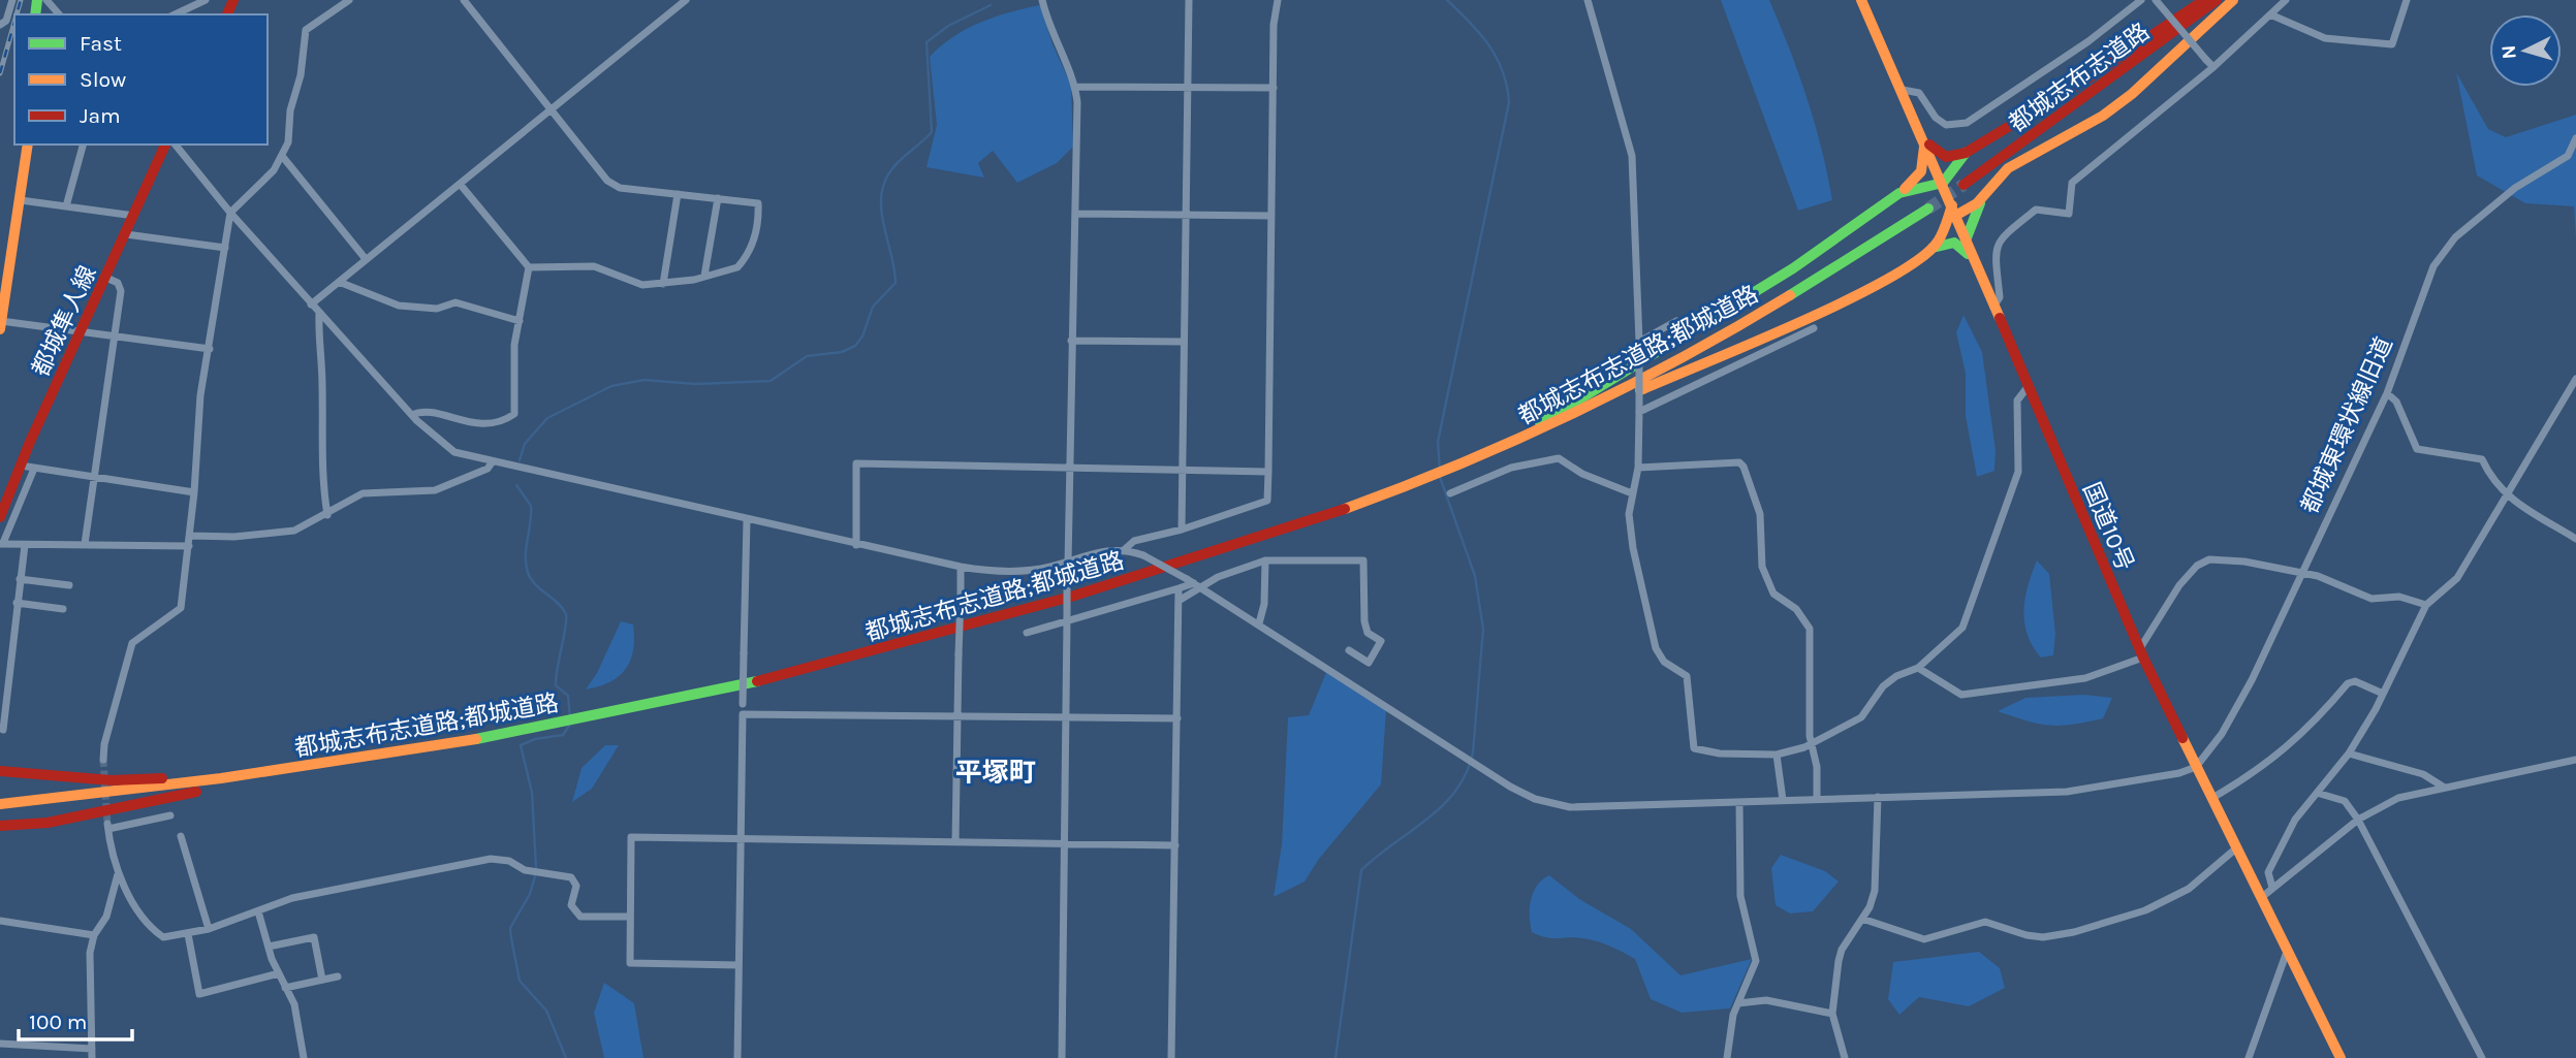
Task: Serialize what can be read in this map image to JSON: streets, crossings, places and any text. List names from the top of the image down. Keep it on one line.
{"streets":{"main road":["都城志布志道路","都城隼人線","都城志布志道路;都城道路","国道10号"],"street":["都城東環状線旧道"]},"crossings":[["都城東環状線旧道","国道10号"]],"districts":["平塚町"],"legend":["Fast","Slow","Jam"],"scale_bar":"100 m","north":"left"}
